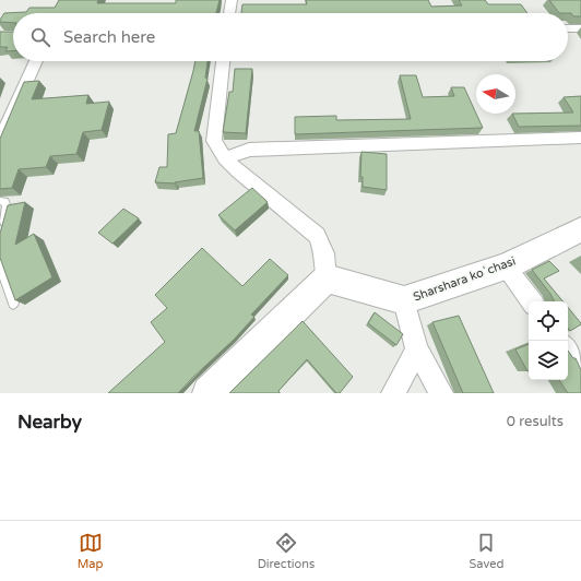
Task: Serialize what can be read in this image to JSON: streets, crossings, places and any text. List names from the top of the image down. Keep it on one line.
{"streets":{"street":["Sharshara koʻchasi"]},"north":"left","page":{"search":"Search here","heading":["Nearby","0 results"],"nav":["Map","Directions","Saved"]}}
